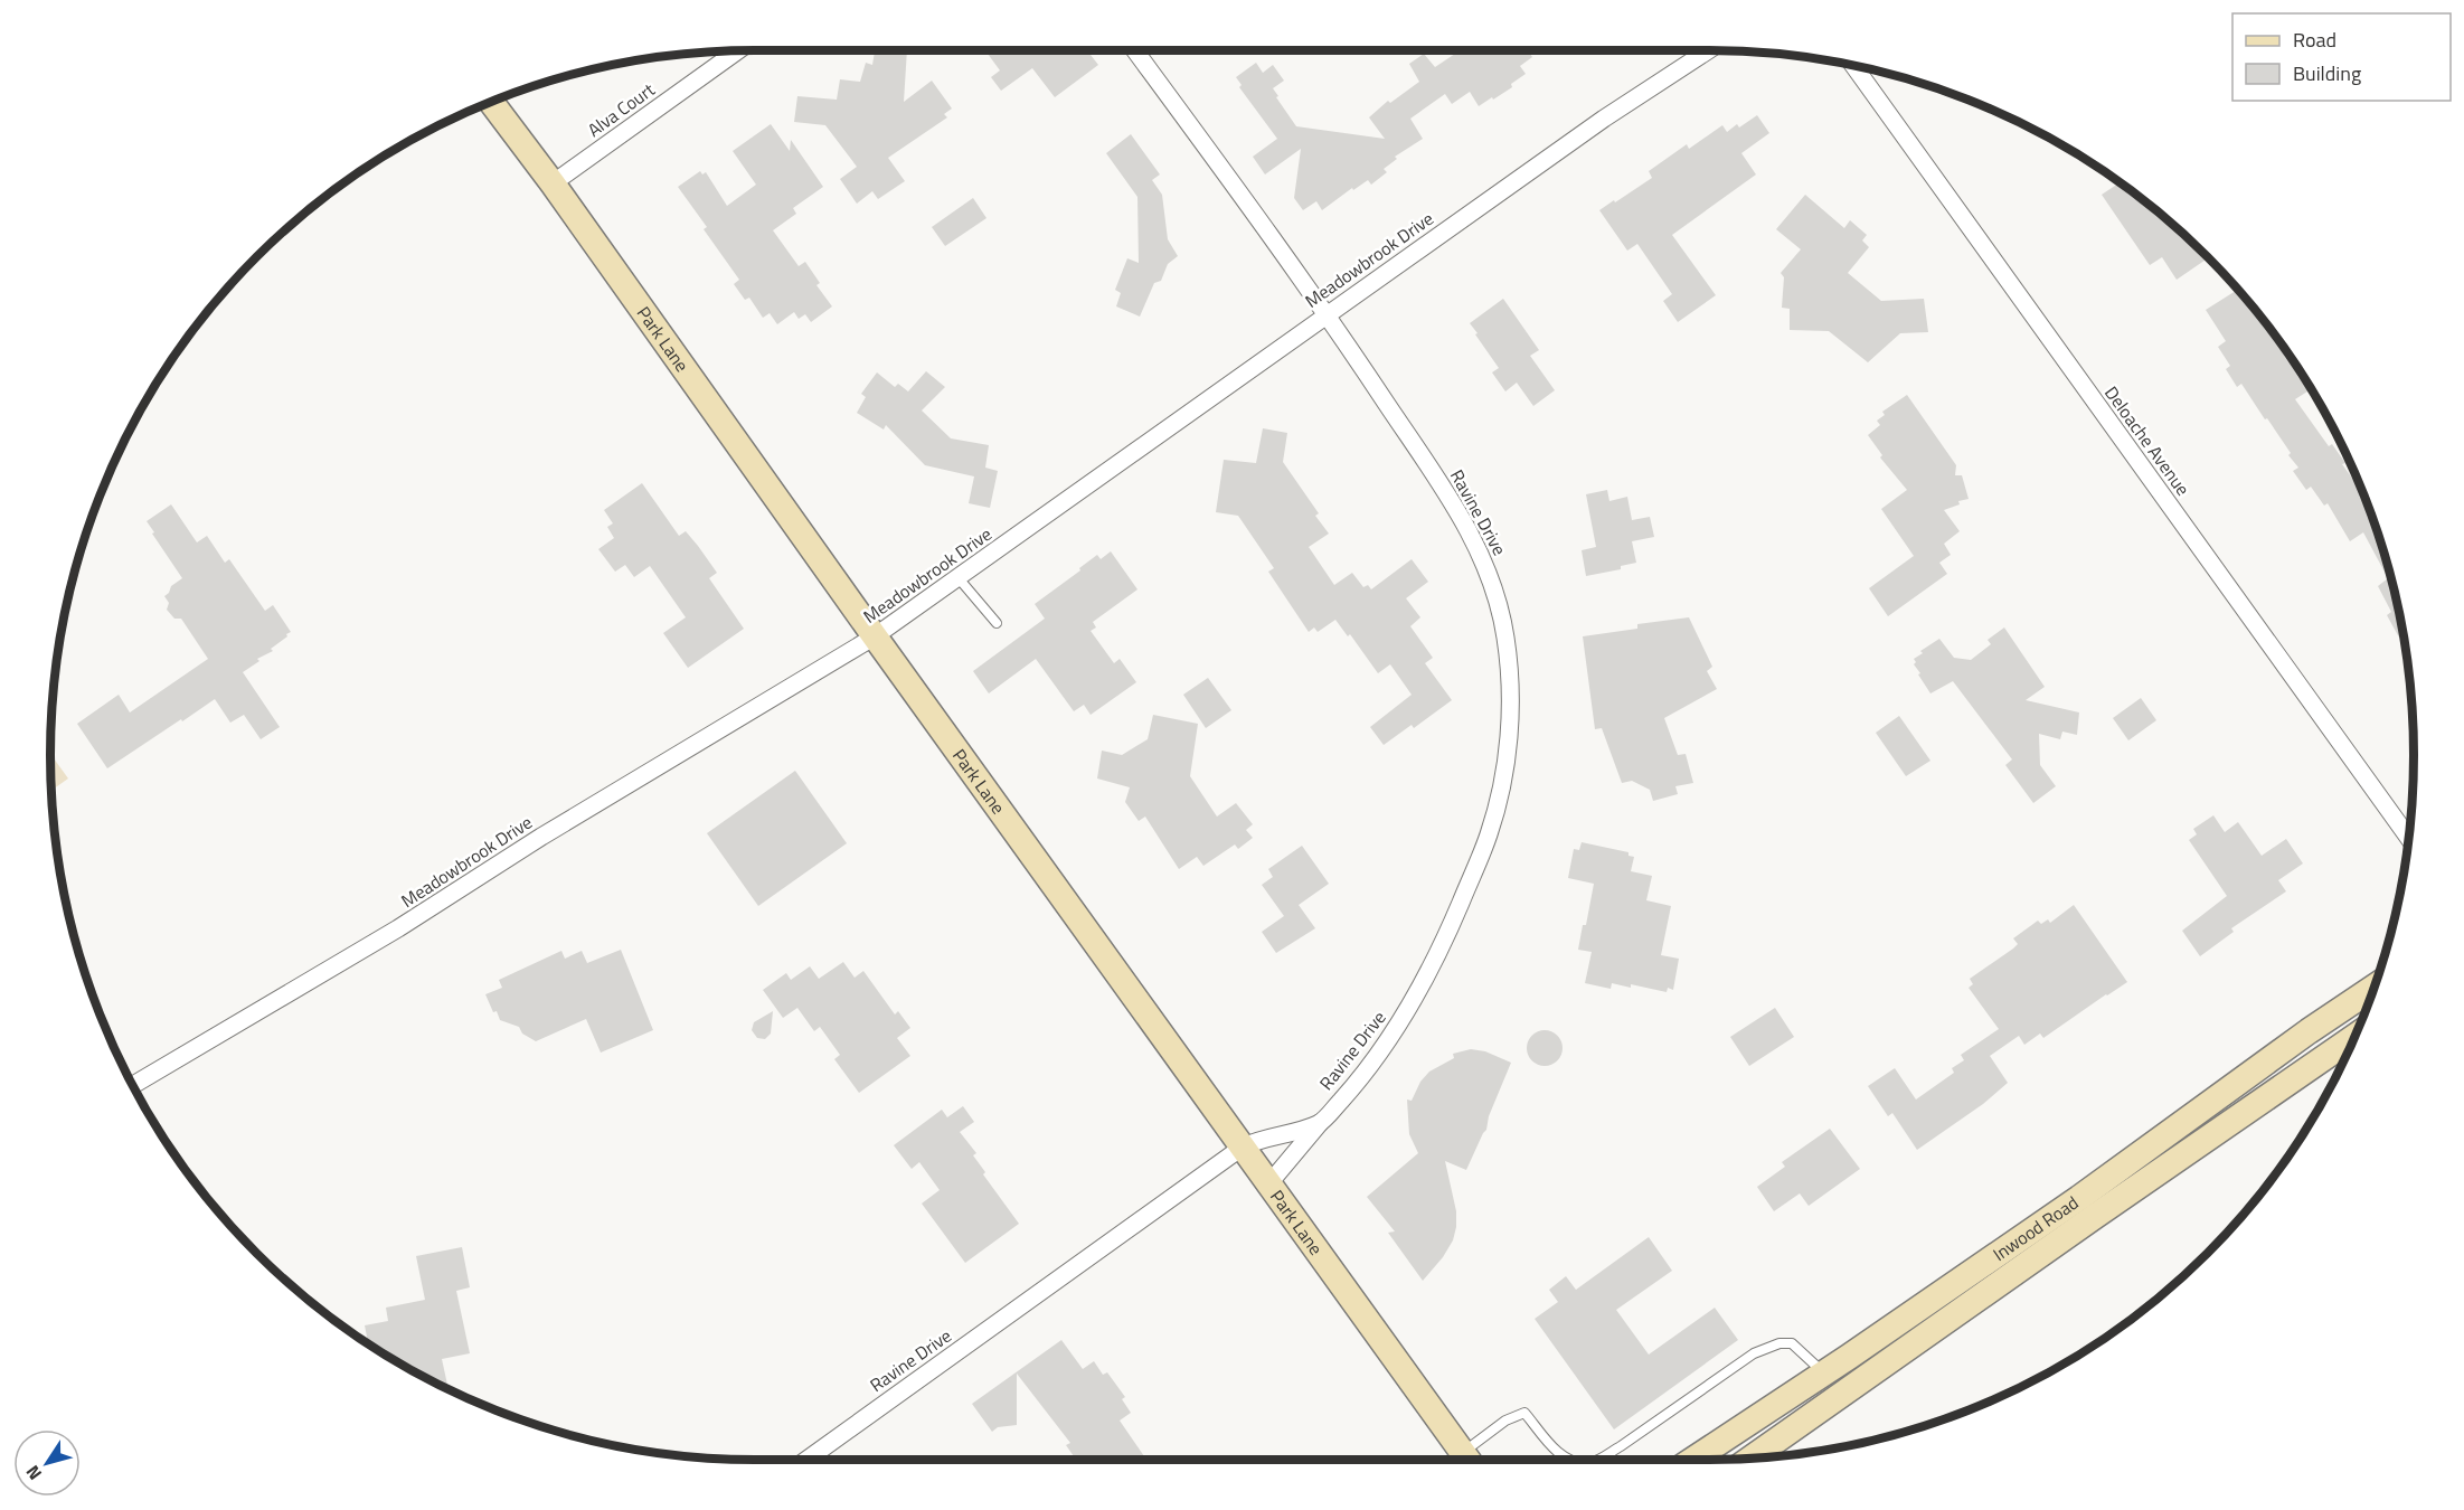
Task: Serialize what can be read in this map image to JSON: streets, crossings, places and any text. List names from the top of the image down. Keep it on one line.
{"streets":{"street":["Alva Court","Meadowbrook Drive","Park Lane","Deloache Avenue","Ravine Drive","Inwood Road"]},"crossings":[["Alva Court","Park Lane"],["Meadowbrook Drive","Park Lane"],["Meadowbrook Drive","Ravine Drive"],["Park Lane","Ravine Drive"]],"legend":["Road","Building"],"north":"bottom left"}
